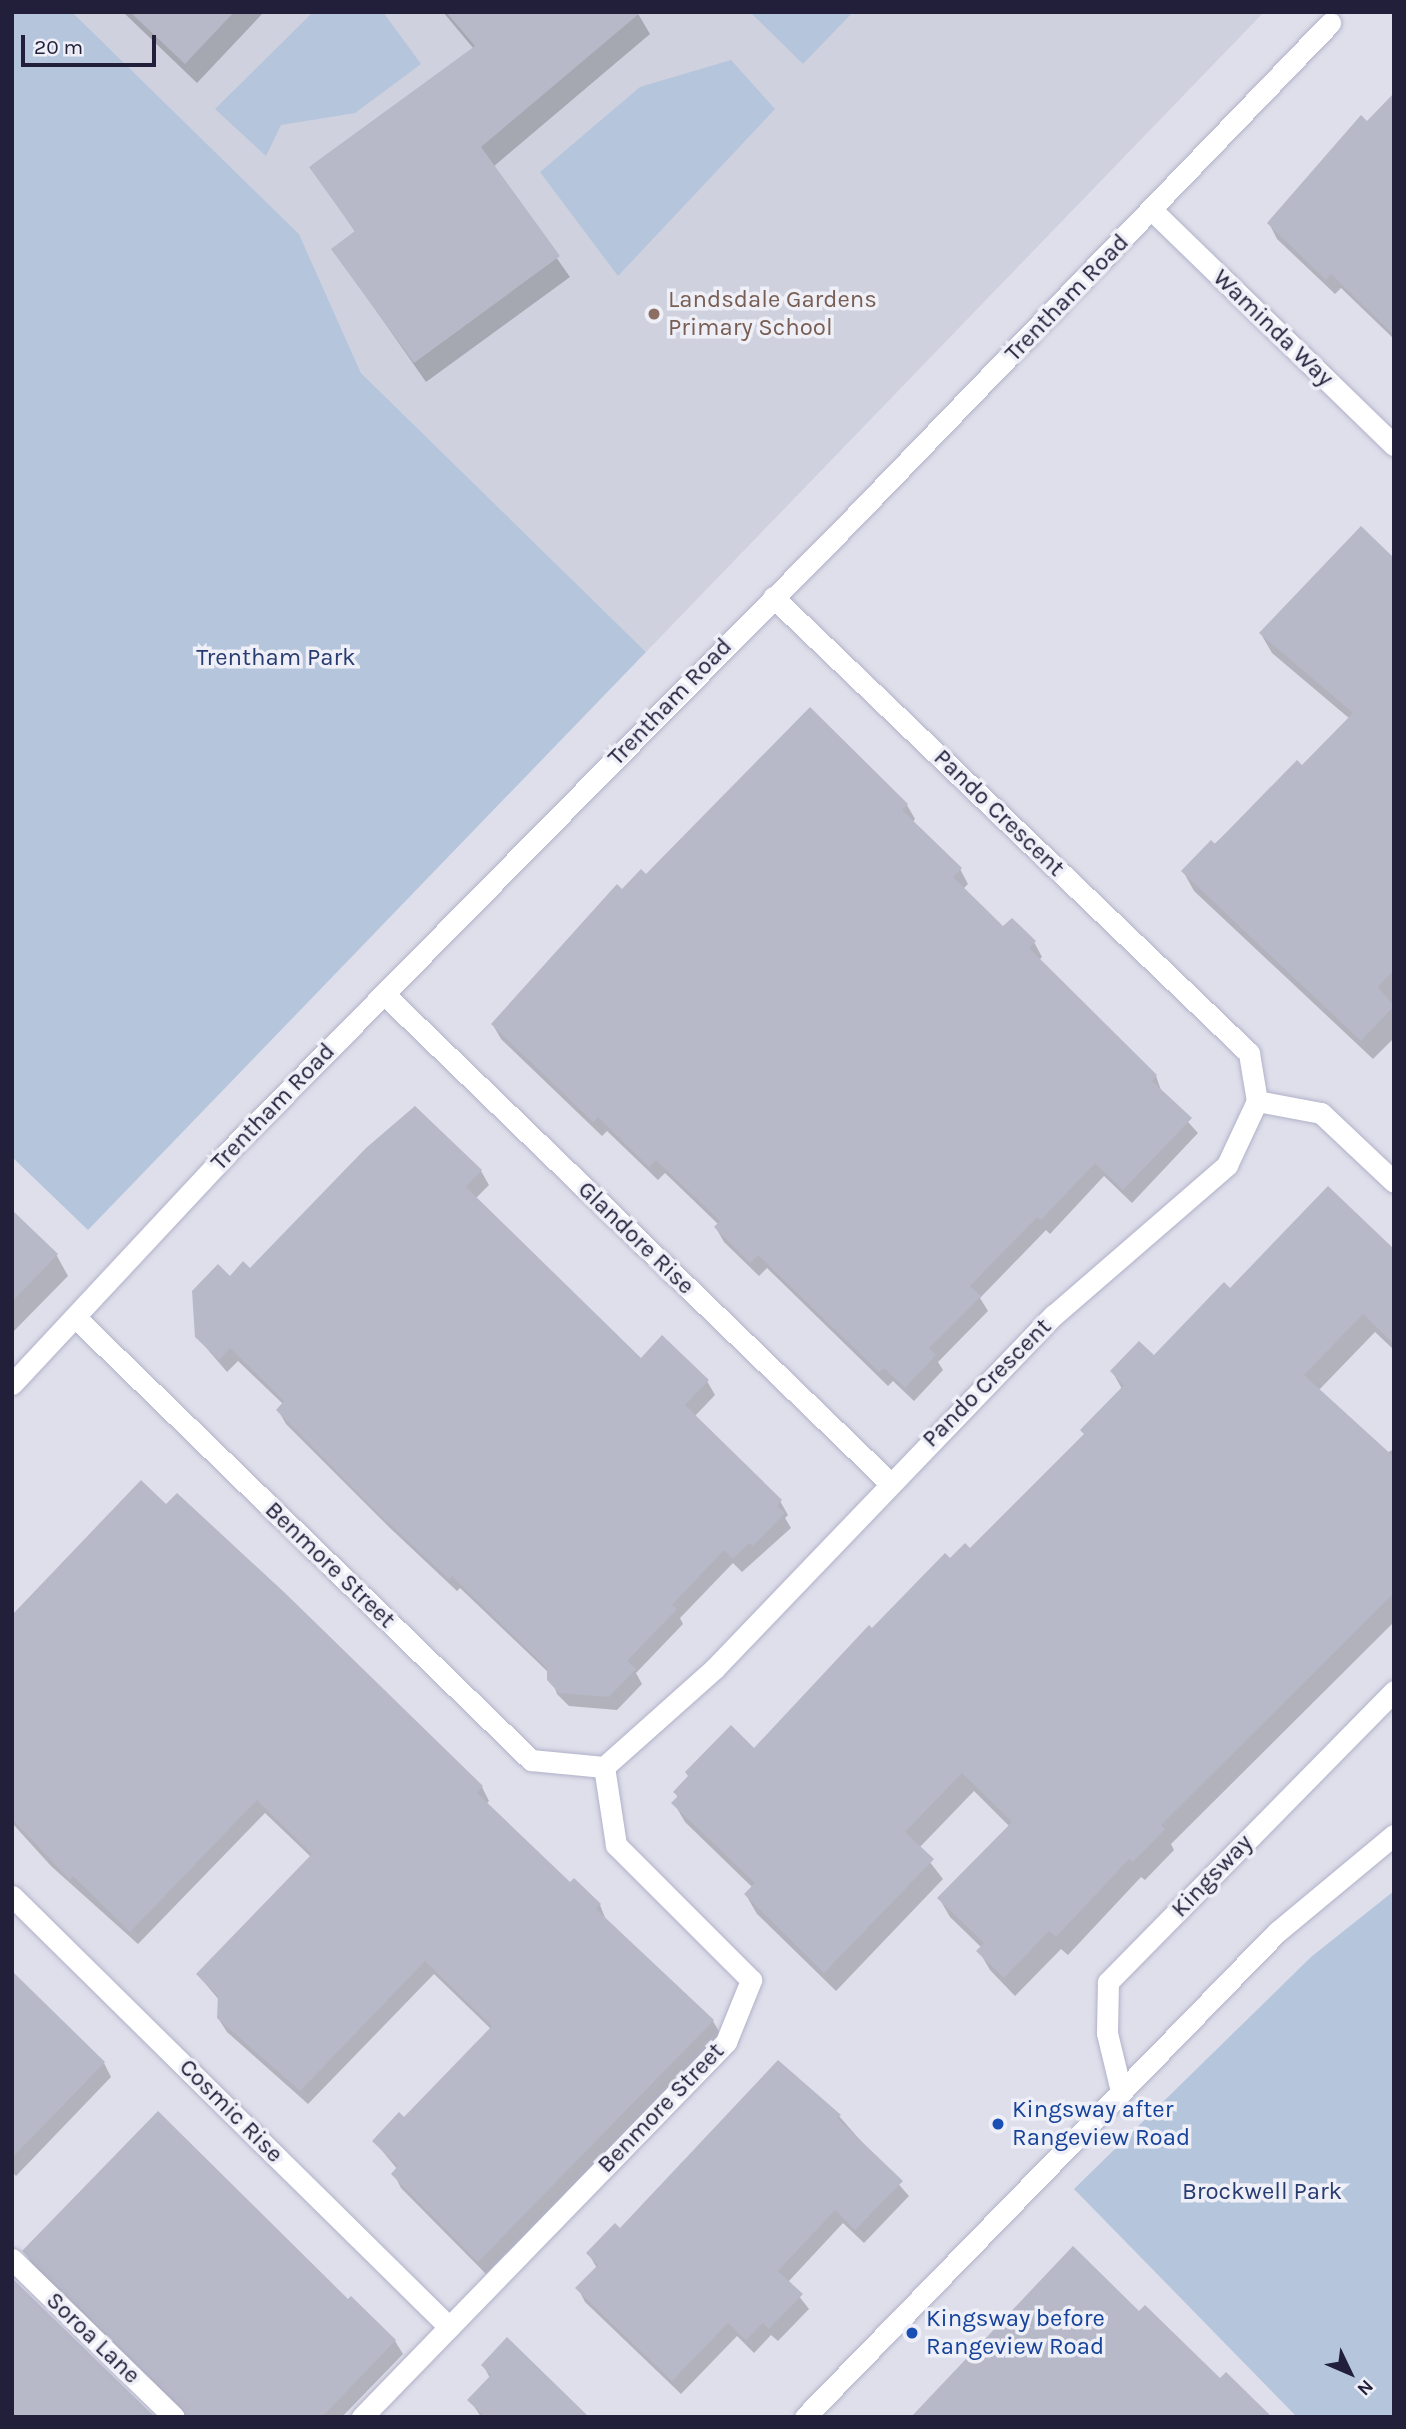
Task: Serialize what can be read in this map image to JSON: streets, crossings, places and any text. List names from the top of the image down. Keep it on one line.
{"streets":{"street":["Trentham Road","Waminda Way","Pando Crescent","Glandore Rise","Benmore Street","Kingsway","Cosmic Rise","Soroa Lane"]},"crossings":[["Trentham Road","Waminda Way"],["Trentham Road","Pando Crescent"],["Trentham Road","Glandore Rise"],["Trentham Road","Benmore Street"],["Pando Crescent","Glandore Rise"],["Pando Crescent","Benmore Street"],["Benmore Street","Cosmic Rise"]],"parks":["Trentham Park","Brockwell Park"],"places":["Landsdale Gardens Primary School","Kingsway after Rangeview Road","Kingsway before Rangeview Road"],"scale_bar":"20 m","north":"bottom right"}
